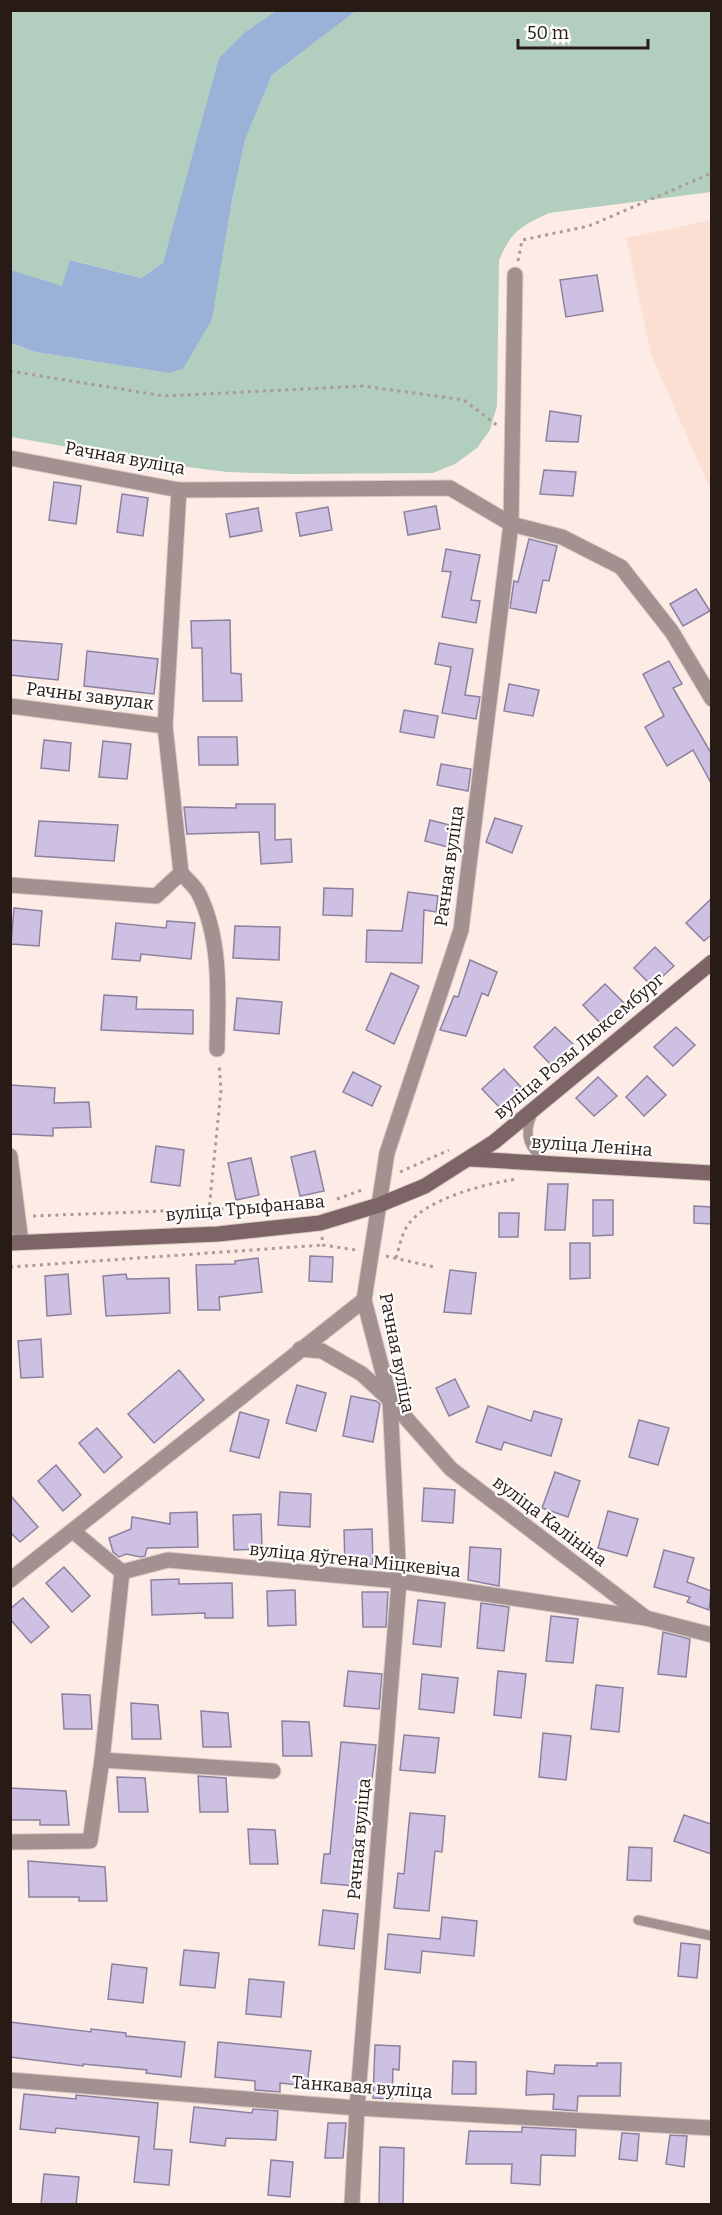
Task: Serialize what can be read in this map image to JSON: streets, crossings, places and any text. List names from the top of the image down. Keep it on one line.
{"streets":{"street":["Рачная вуліца","Рачны завулак","вуліца Розы Люксембург","вуліца Леніна","вуліца Трыфанава","вуліца Калініна","вуліца Яўгена Міцкевіча","Танкавая вуліца"]},"crossings":[["Рачная вуліца","вуліца Трыфанава"],["Рачная вуліца","вуліца Калініна"],["Рачная вуліца","вуліца Яўгена Міцкевіча"],["Рачная вуліца","Танкавая вуліца"],["вуліца Розы Люксембург","вуліца Леніна"],["вуліца Розы Люксембург","вуліца Трыфанава"],["вуліца Леніна","вуліца Трыфанава"],["вуліца Калініна","вуліца Яўгена Міцкевіча"]],"scale_bar":"50 m"}
